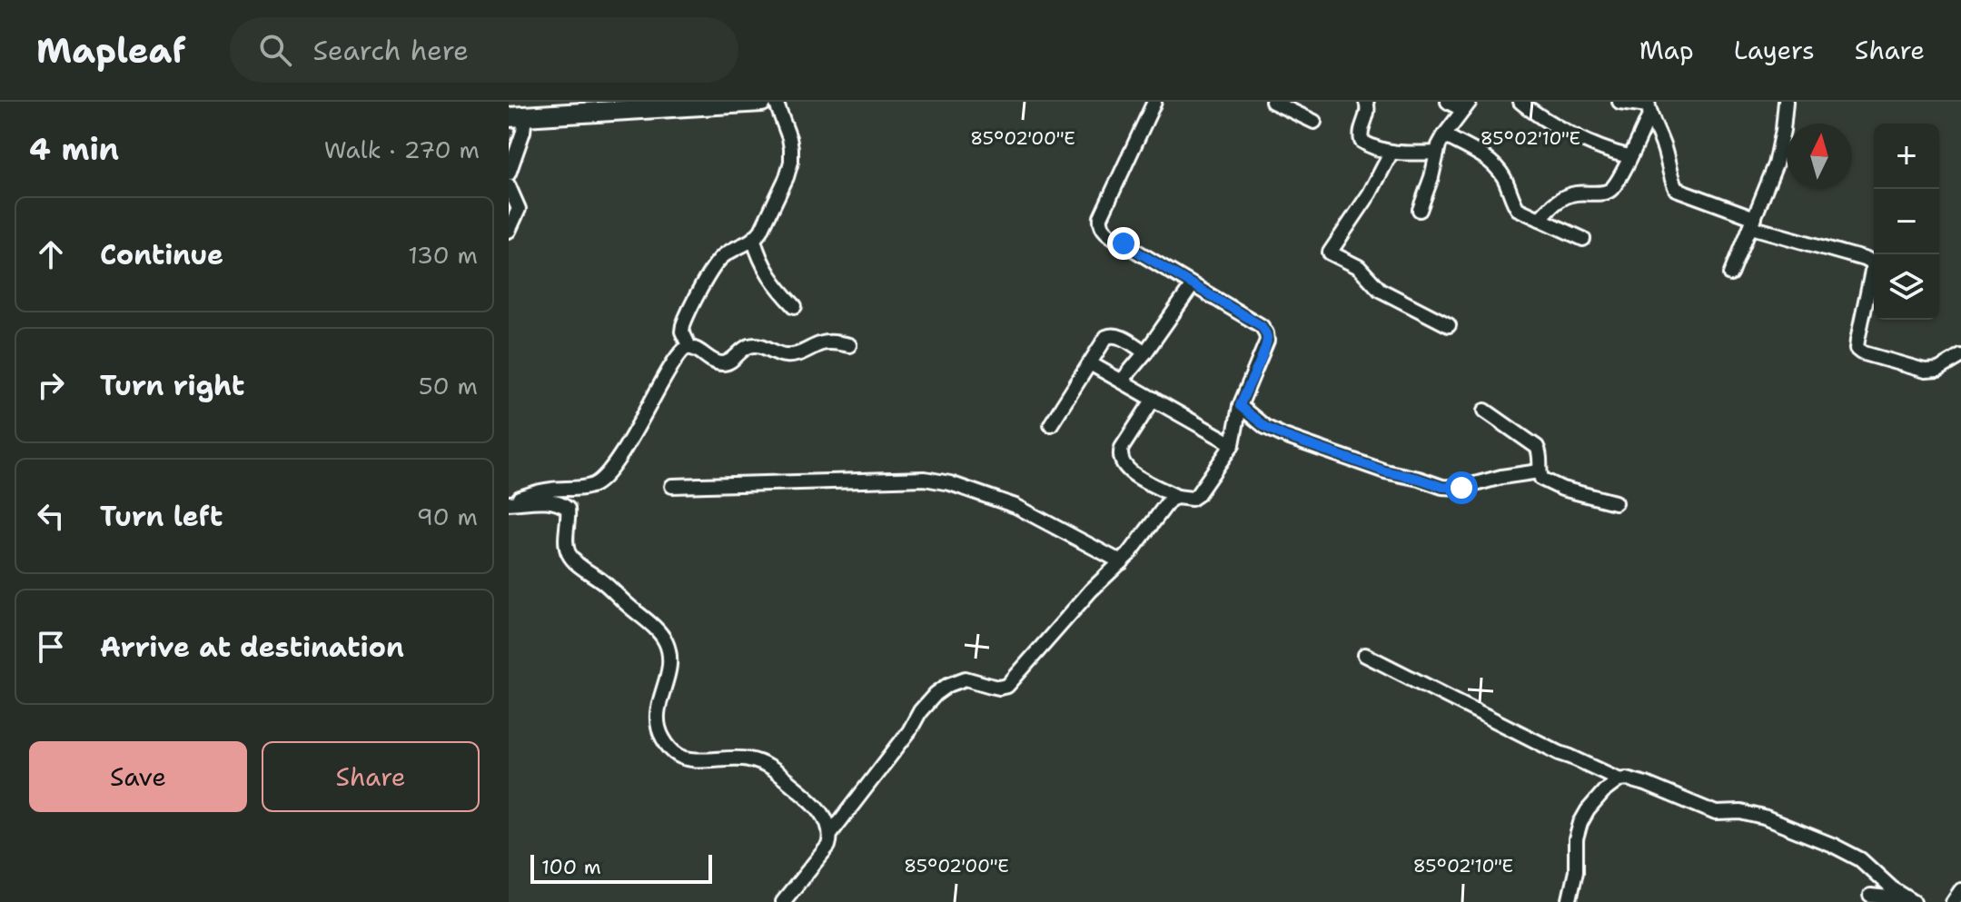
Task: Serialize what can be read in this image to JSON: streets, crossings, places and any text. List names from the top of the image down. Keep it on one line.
{"scale_bar":"100 m","north":"top","page":{"header":"Mapleaf","search":"Search here","nav":["Map","Layers","Share"],"heading":["4 min","Walk · 270 m"],"map_buttons":["+","−"],"list":[["Continue","130 m"],["Turn right","50 m"],["Turn left","90 m"],"Arrive at destination"],"buttons":["Save","Share"],"scale":"100 m"},"coordinates":["85°02'00\"E","85°02'10\"E"]}
